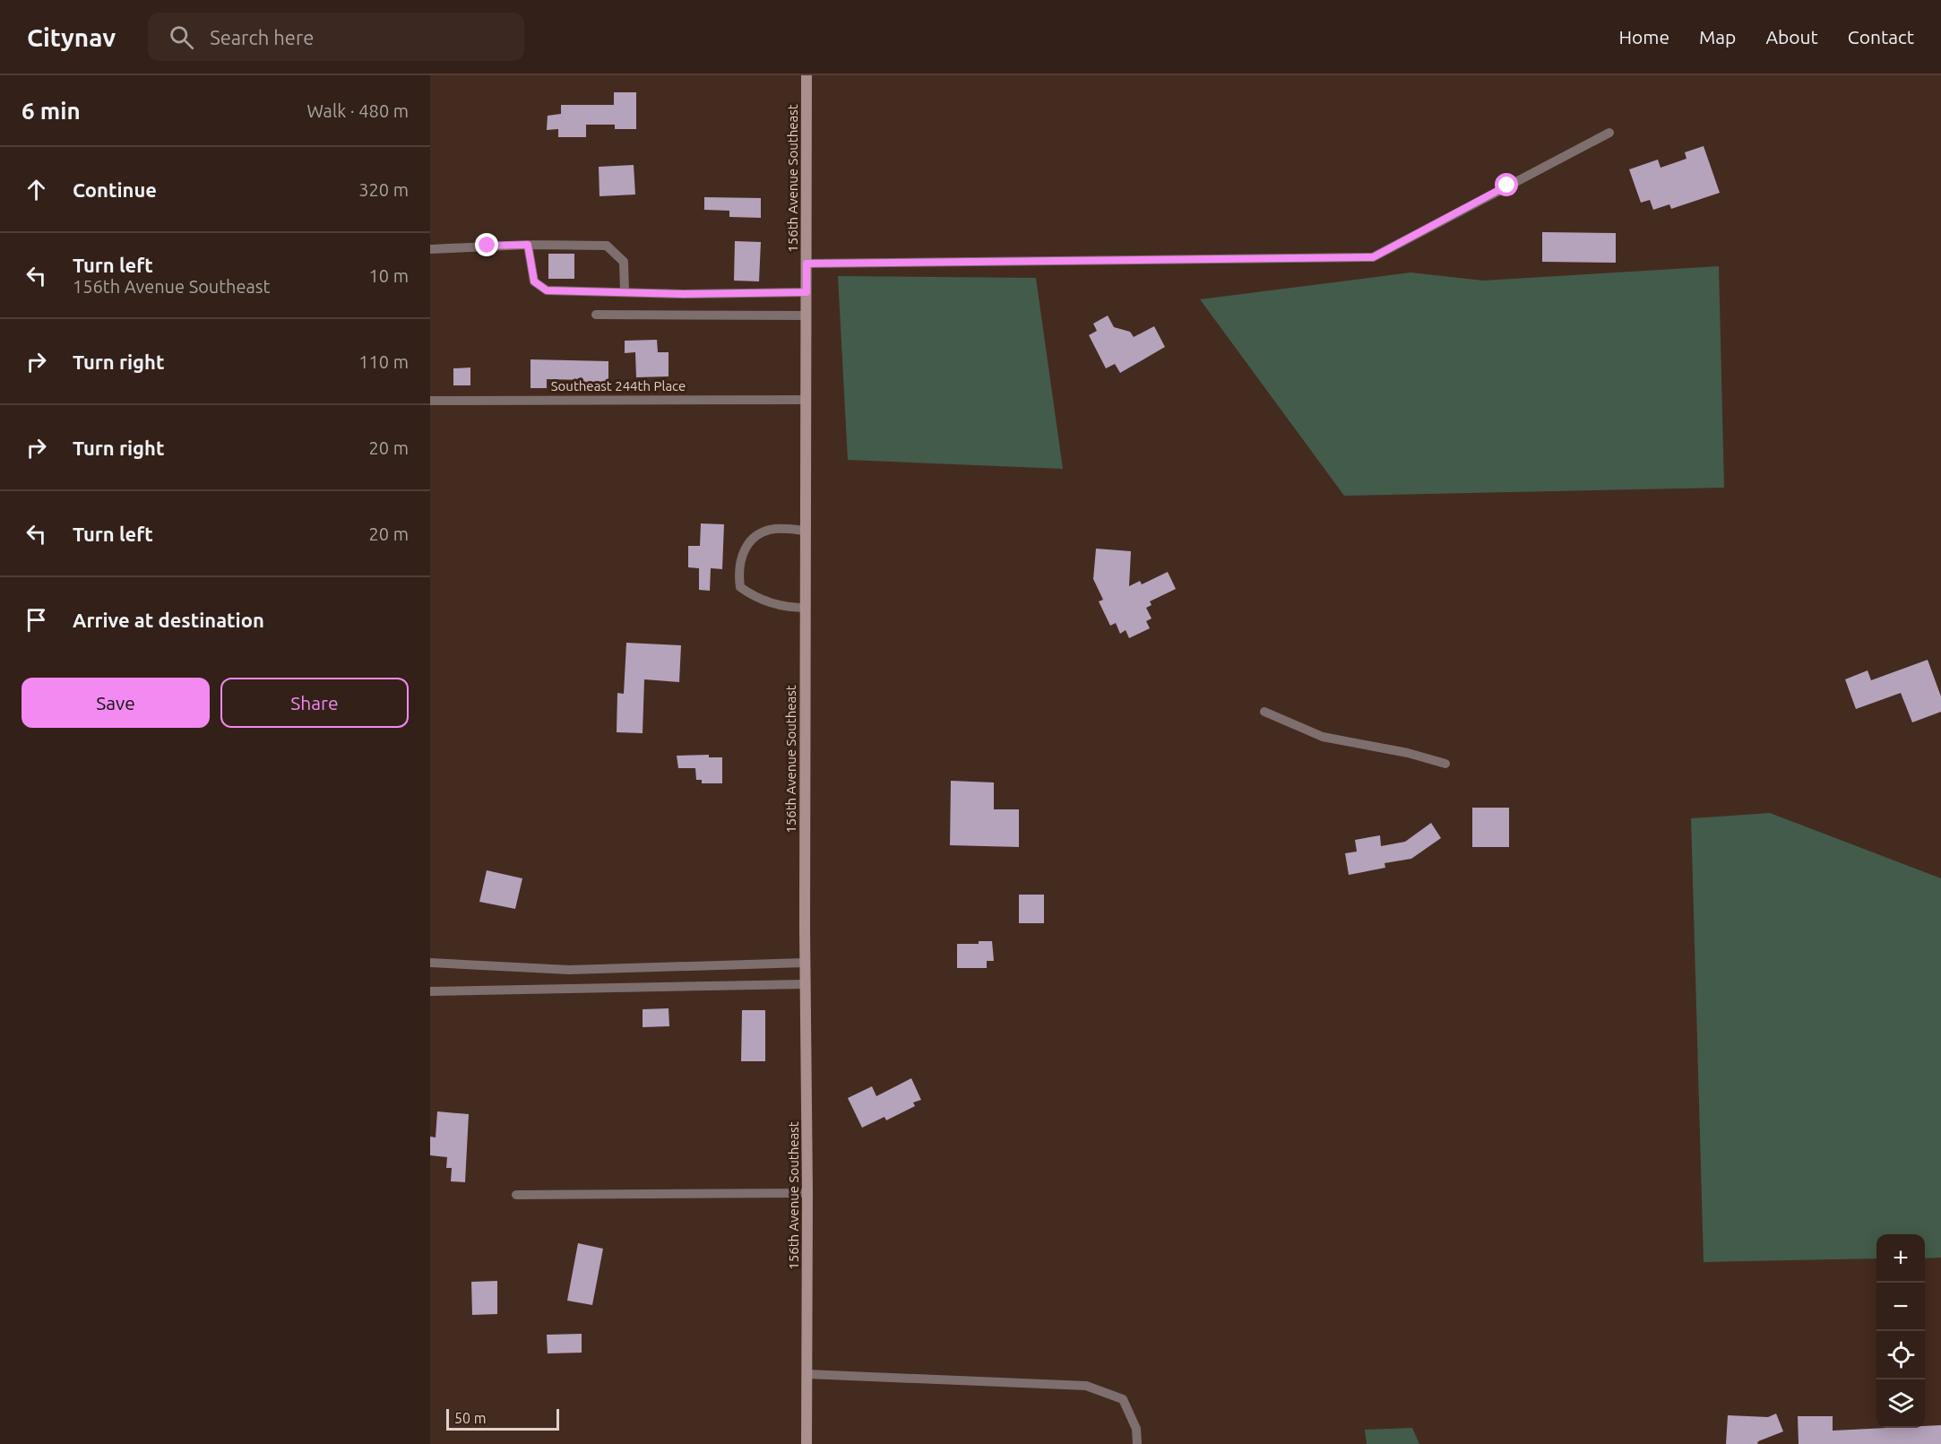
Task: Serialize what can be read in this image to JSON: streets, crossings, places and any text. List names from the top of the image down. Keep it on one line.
{"streets":{"street":["156th Avenue Southeast"],"lane":["Southeast 244th Place"]},"crossings":[["156th Avenue Southeast","Southeast 244th Place"]],"scale_bar":"50 m","page":{"header":"Citynav","search":"Search here","nav":["Home","Map","About","Contact"],"heading":["6 min","Walk · 480 m"],"list":[["Continue","320 m"],["Turn left","156th Avenue Southeast","10 m"],["Turn right","110 m"],["Turn right","20 m"],["Turn left","20 m"],"Arrive at destination"],"buttons":["Save","Share"],"map_buttons":["+","−"],"scale":"50 m"}}
